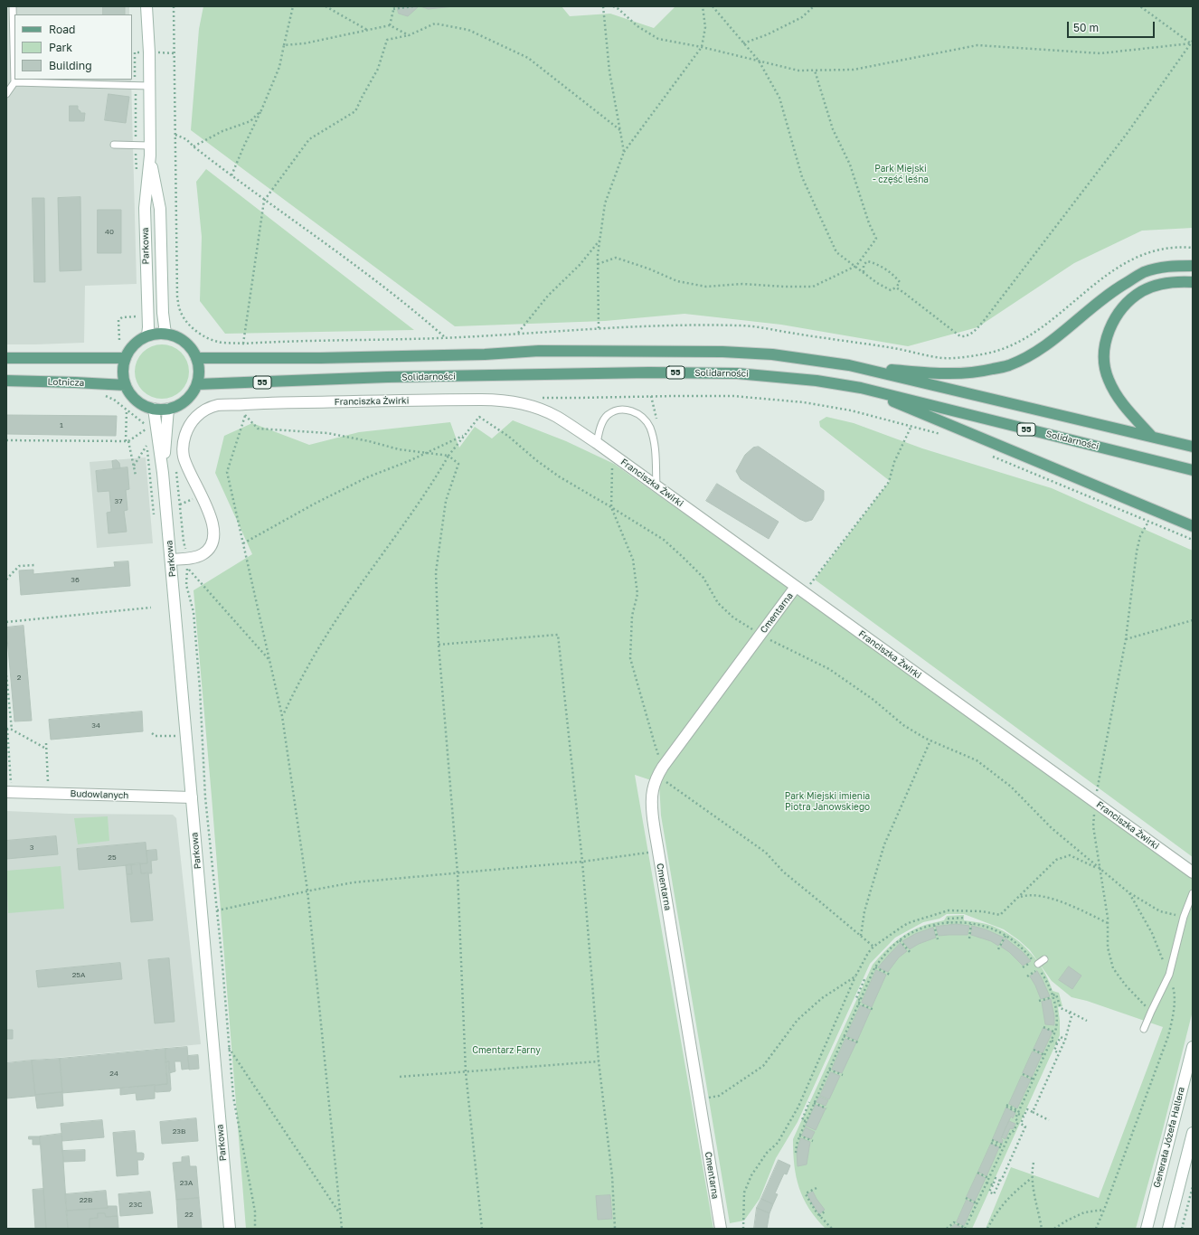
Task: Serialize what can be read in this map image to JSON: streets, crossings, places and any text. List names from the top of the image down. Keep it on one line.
{"streets":{"main road":["55","Solidarności","Lotnicza"],"street":["Parkowa","Franciszka Żwirki","Cmentarna","Budowlanych","Generała Józefa Hallera"]},"crossings":[["Parkowa","Solidarności"],["Parkowa","Lotnicza"],["Parkowa","Franciszka Żwirki"],["Parkowa","Budowlanych"],["Solidarności","Lotnicza"],["Franciszka Żwirki","Cmentarna"]],"parks":["Park Miejski - część leśna","Park Miejski imienia Piotra Janowskiego","Cmentarz Farny"],"house_numbers":["40","1","37","36","2","34","3","25","25A","24","23B","23A","22B","23C","22"],"legend":["Road","Park","Building"],"scale_bar":"50 m"}
